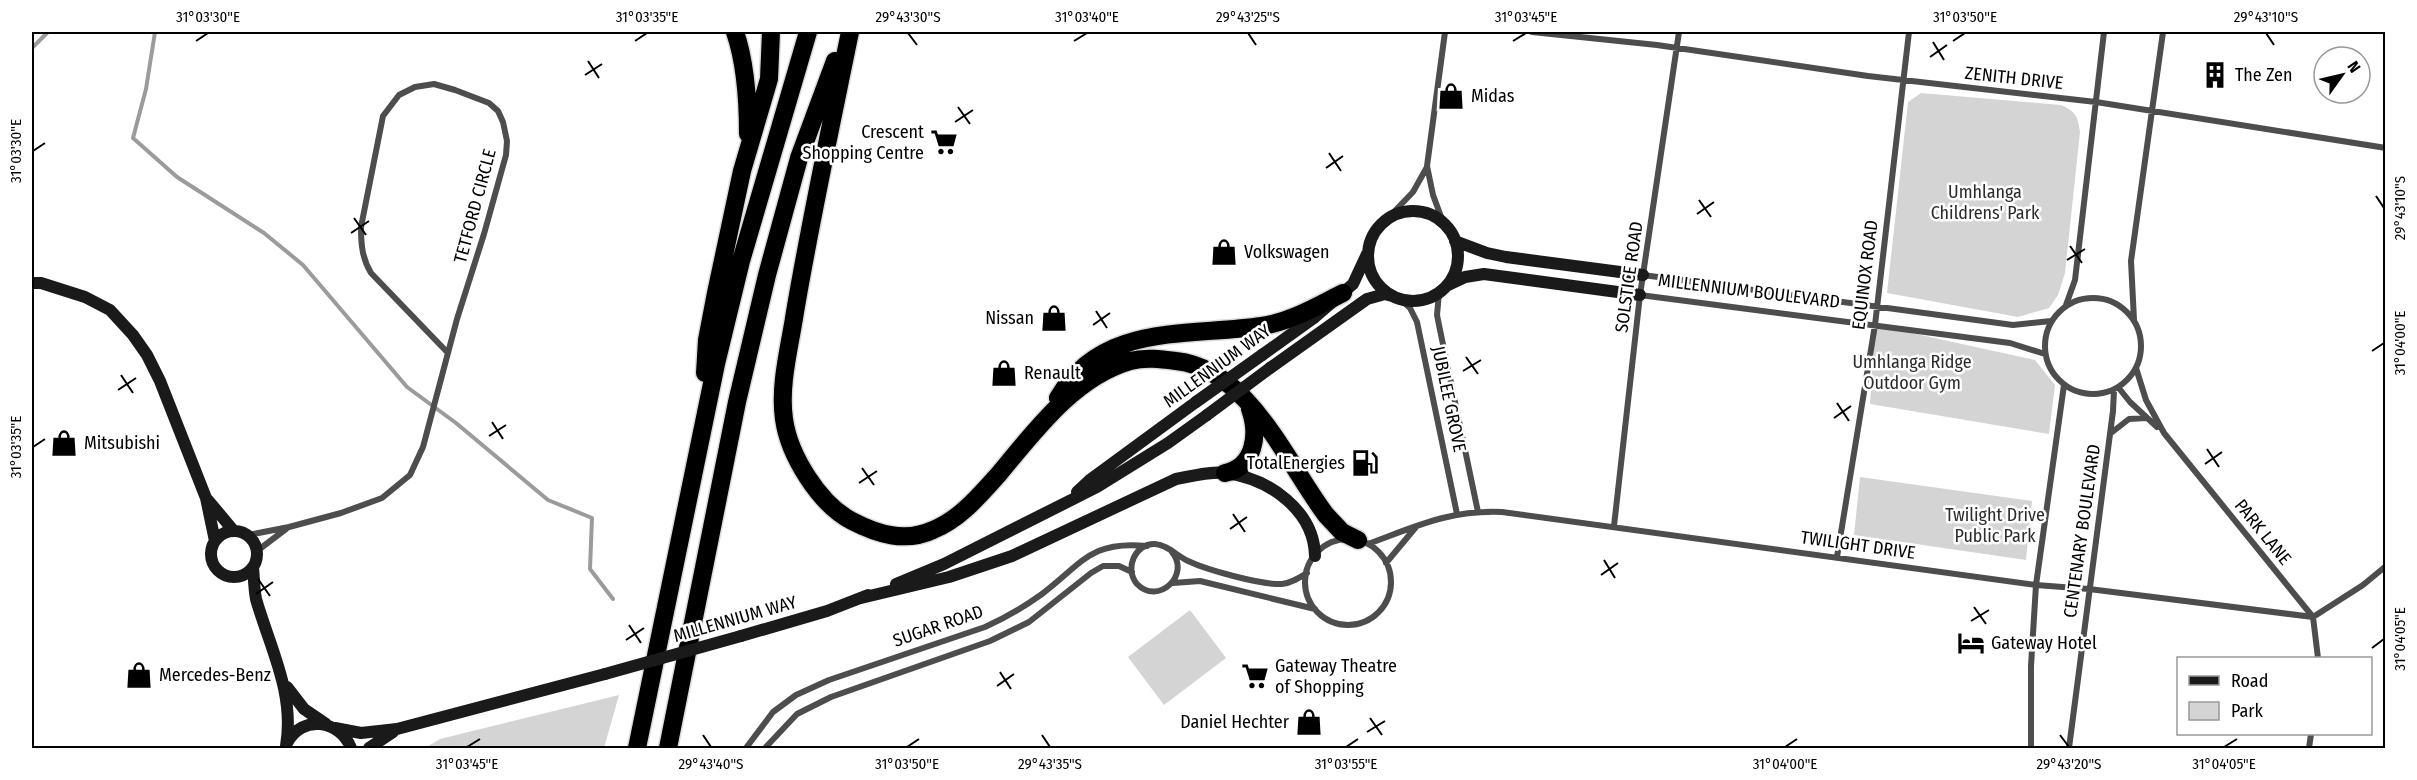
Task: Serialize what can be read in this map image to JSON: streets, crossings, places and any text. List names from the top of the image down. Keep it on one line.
{"streets":{"street":["ZENITH DRIVE","TETFORD CIRCLE","EQUINOX ROAD","SOLSTICE ROAD","MILLENNIUM BOULEVARD","MILLENNIUM WAY","JUBILEE GROVE","CENTENARY BOULEVARD","PARK LANE","TWILIGHT DRIVE","SUGAR ROAD"]},"crossings":[["ZENITH DRIVE","EQUINOX ROAD"],["ZENITH DRIVE","SOLSTICE ROAD"],["EQUINOX ROAD","MILLENNIUM BOULEVARD"],["EQUINOX ROAD","TWILIGHT DRIVE"],["SOLSTICE ROAD","MILLENNIUM BOULEVARD"],["SOLSTICE ROAD","TWILIGHT DRIVE"],["MILLENNIUM BOULEVARD","MILLENNIUM WAY"],["MILLENNIUM BOULEVARD","JUBILEE GROVE"],["MILLENNIUM BOULEVARD","CENTENARY BOULEVARD"],["MILLENNIUM BOULEVARD","PARK LANE"],["MILLENNIUM WAY","JUBILEE GROVE"],["JUBILEE GROVE","TWILIGHT DRIVE"],["CENTENARY BOULEVARD","PARK LANE"],["CENTENARY BOULEVARD","TWILIGHT DRIVE"],["PARK LANE","TWILIGHT DRIVE"]],"parks":["Umhlanga Childrens' Park","Umhlanga Ridge Outdoor Gym","Twilight Drive Public Park"],"places":{"building":["The Zen"],"shop":["Midas","Volkswagen","Nissan","Renault","Mitsubishi","Mercedes-Benz","Daniel Hechter"],"supermarket":["Crescent Shopping Centre","Gateway Theatre of Shopping"],"fuel station":["TotalEnergies"],"hotel":["Gateway Hotel"]},"legend":["Road","Park"],"north":"top right","coordinates":["31°03'30\"E","31°03'35\"E","29°43'30\"S","31°03'40\"E","29°43'25\"S","31°03'45\"E","31°03'50\"E","29°43'10\"S","31°04'00\"E","31°04'05\"E","29°43'40\"S","29°43'35\"S","31°03'55\"E","29°43'20\"S"]}
